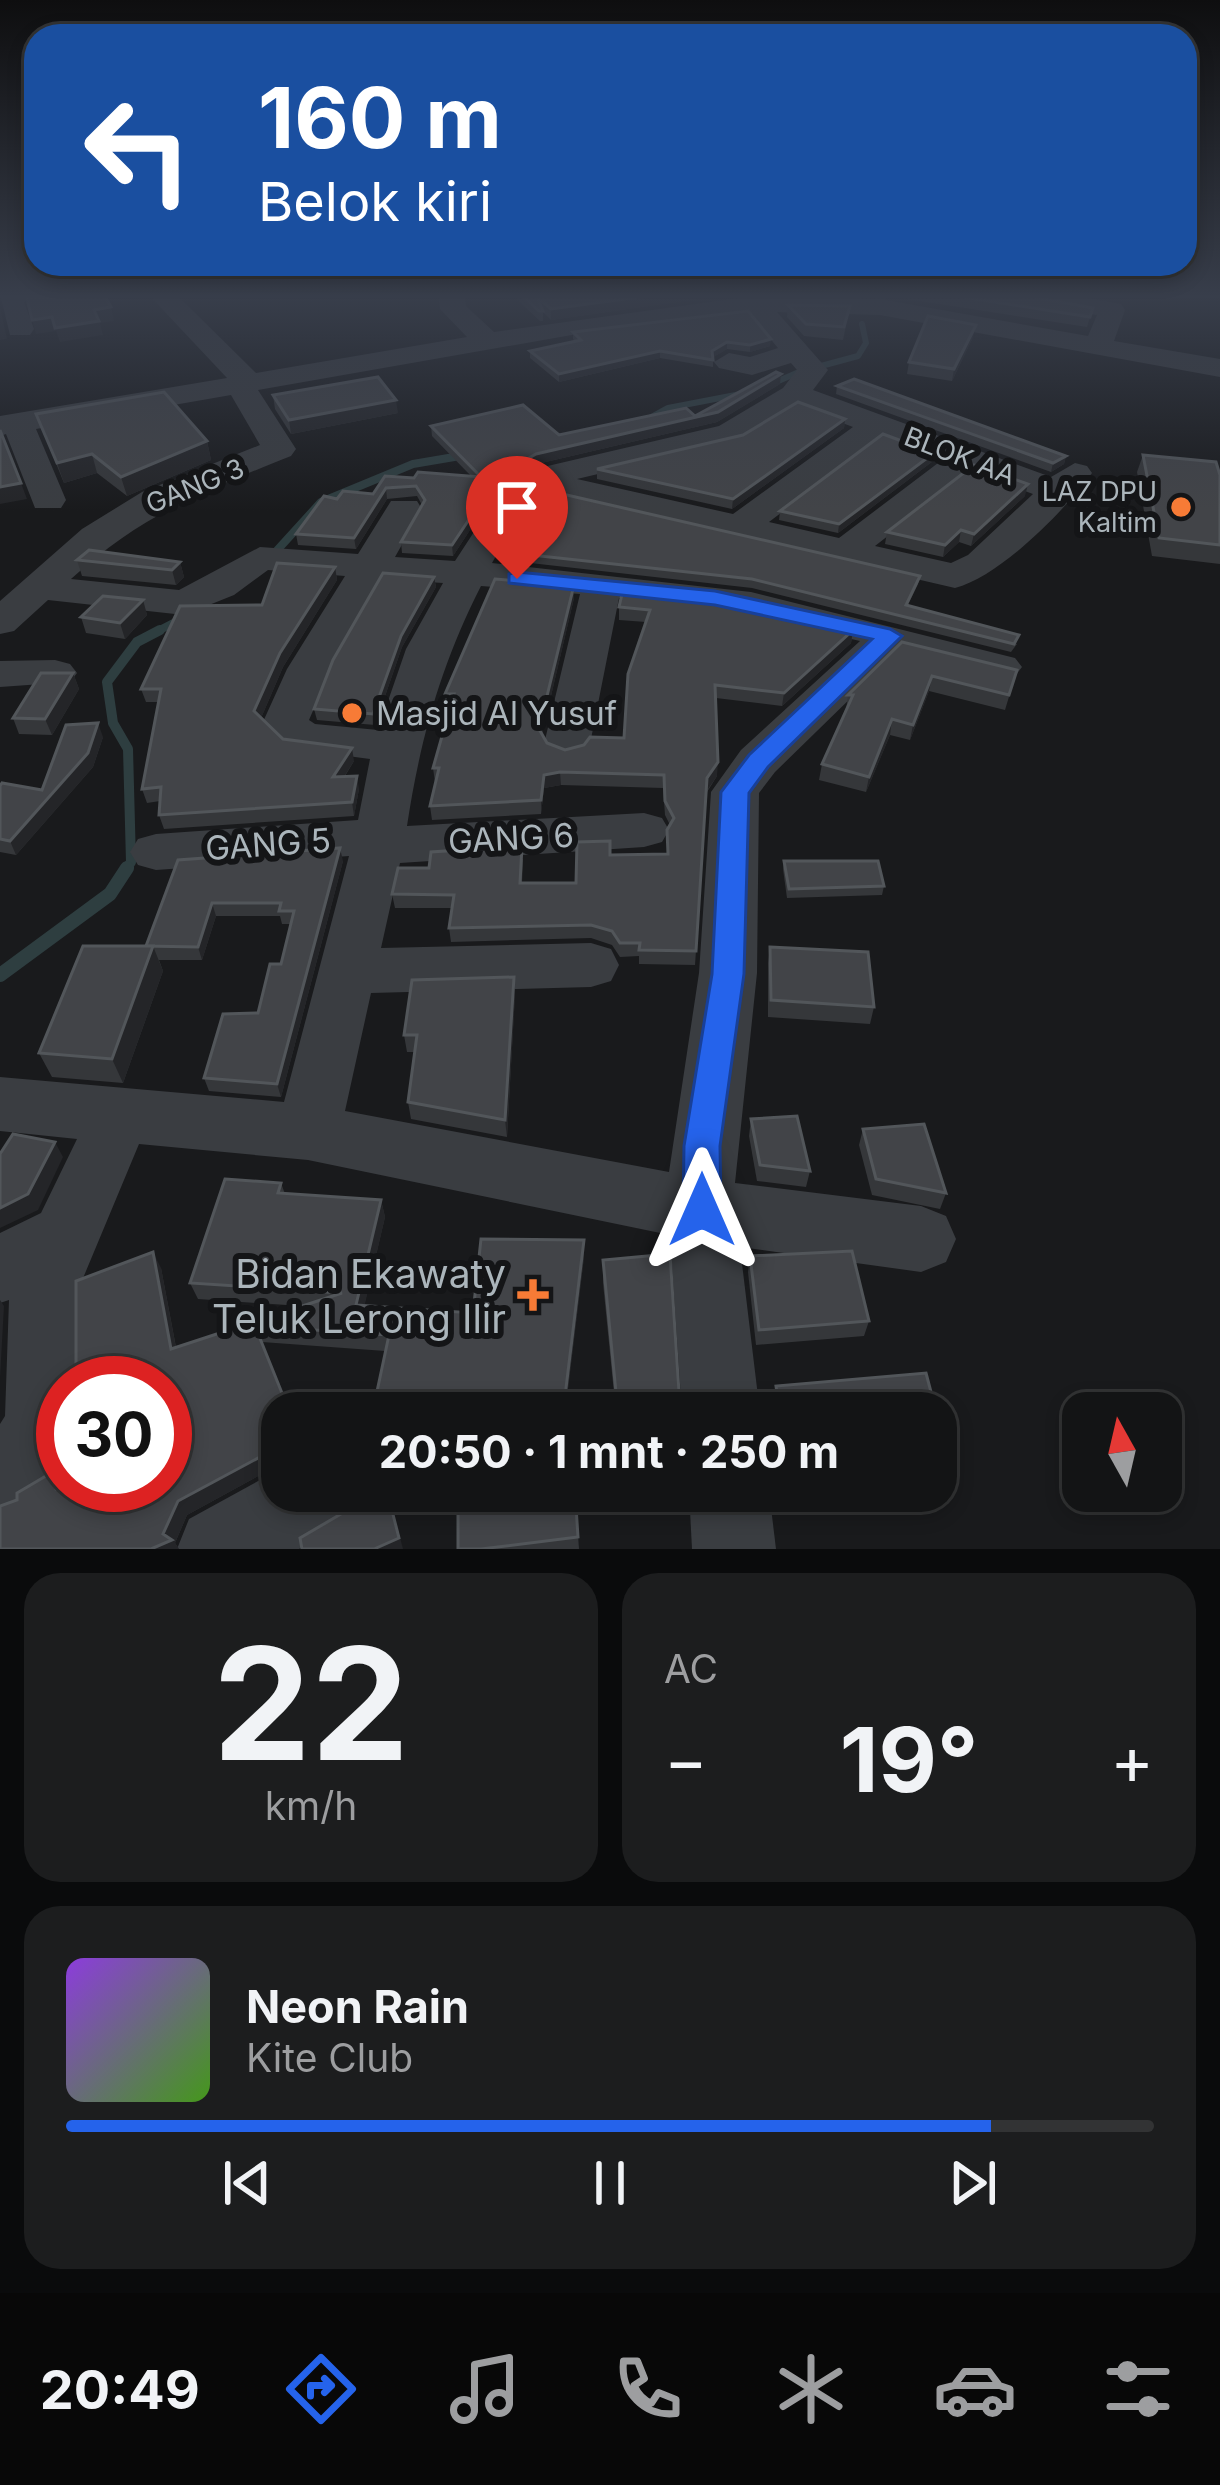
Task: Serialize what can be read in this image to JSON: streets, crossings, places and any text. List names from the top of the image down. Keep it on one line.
{"streets":{"street":["BLOK AA","GANG 3","GANG 6","GANG 5"]},"crossings":[["GANG 6","GANG 5"]],"places":{"other":["LAZ DPU Kaltim","Masjid Al Yusuf"],"health":["Bidan Ekawaty Teluk Lerong Ilir"]},"north":"top","page":{"turn":["160 m","Belok kiri"],"limit":"30","trip":"20:50 · 1 mnt · 250 m","tile":[["22","km/h"],"AC"],"heat":["−","19°","+"],"song":["Neon Rain","Kite Club"],"tabs":"20:49"}}
